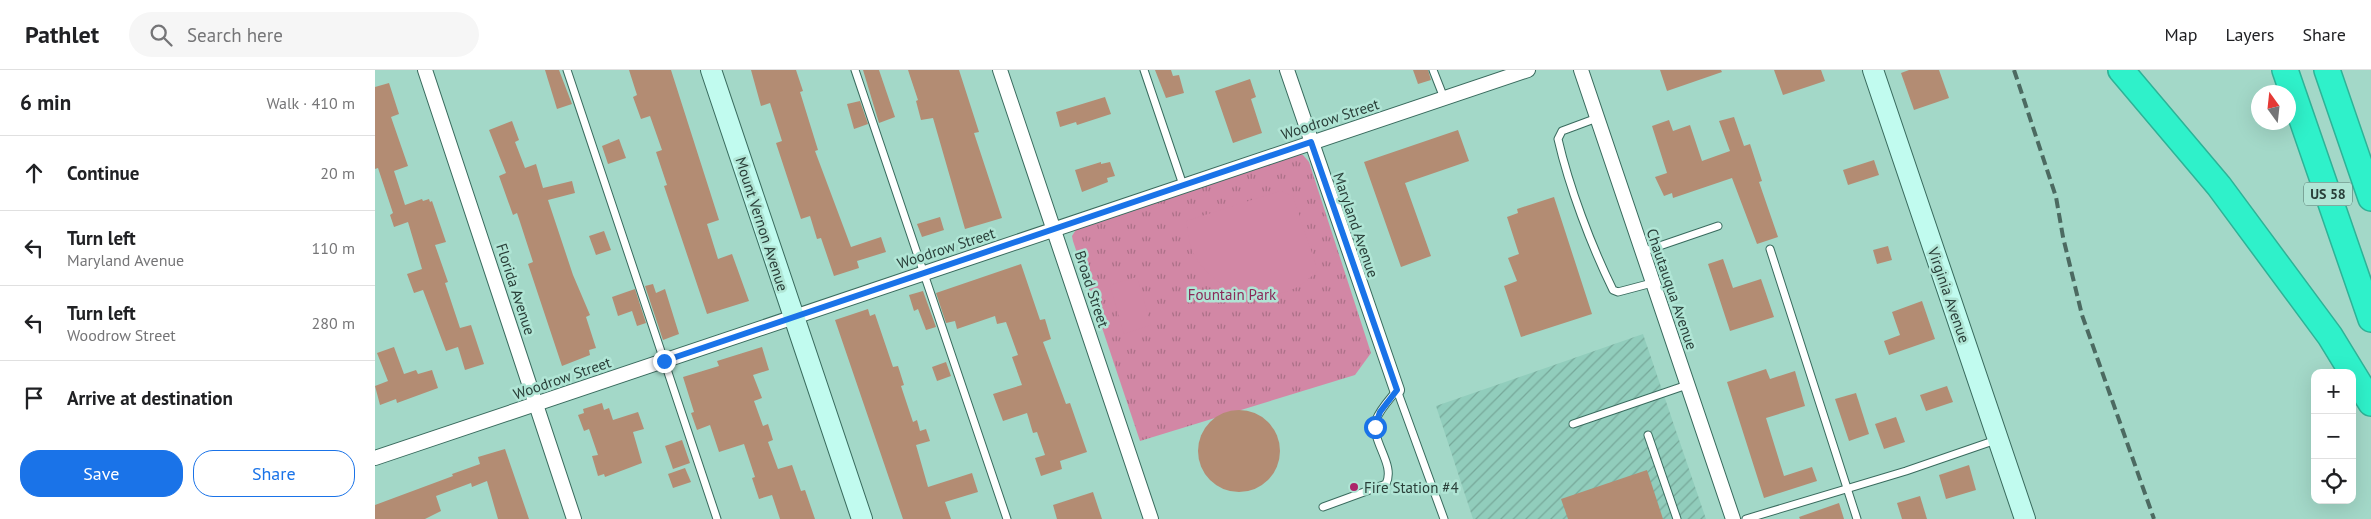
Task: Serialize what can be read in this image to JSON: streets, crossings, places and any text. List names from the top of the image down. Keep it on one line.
{"streets":{"highway":["US 58"],"street":["Woodrow Street","Mount Vernon Avenue","Maryland Avenue","Florida Avenue","Broad Street","Chautauqua Avenue","Virginia Avenue"]},"crossings":[["Woodrow Street","Mount Vernon Avenue"],["Woodrow Street","Maryland Avenue"],["Woodrow Street","Florida Avenue"],["Woodrow Street","Broad Street"]],"parks":["Fountain Park"],"places":["Fire Station #4"],"north":"top","page":{"header":"Pathlet","search":"Search here","nav":["Map","Layers","Share"],"heading":["6 min","Walk · 410 m"],"list":[["Continue","20 m"],["Turn left","Maryland Avenue","110 m"],["Turn left","Woodrow Street","280 m"],"Arrive at destination"],"map_buttons":["+","−"],"buttons":["Save","Share"]}}
